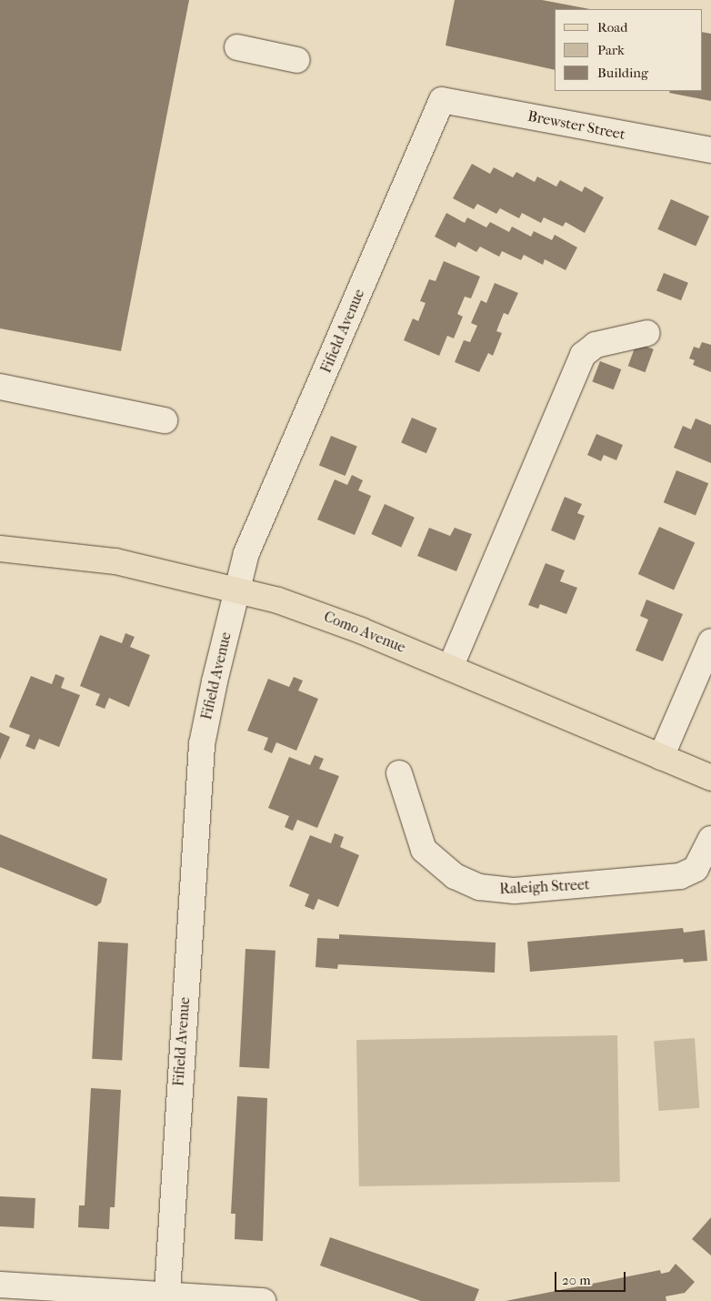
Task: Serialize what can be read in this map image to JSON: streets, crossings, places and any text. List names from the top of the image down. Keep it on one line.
{"streets":{"main road":["Como Avenue"],"street":["Brewster Street","Fifield Avenue","Raleigh Street"]},"crossings":[["Brewster Street","Fifield Avenue"],["Fifield Avenue","Como Avenue"]],"legend":["Road","Park","Building"],"scale_bar":"20 m"}
